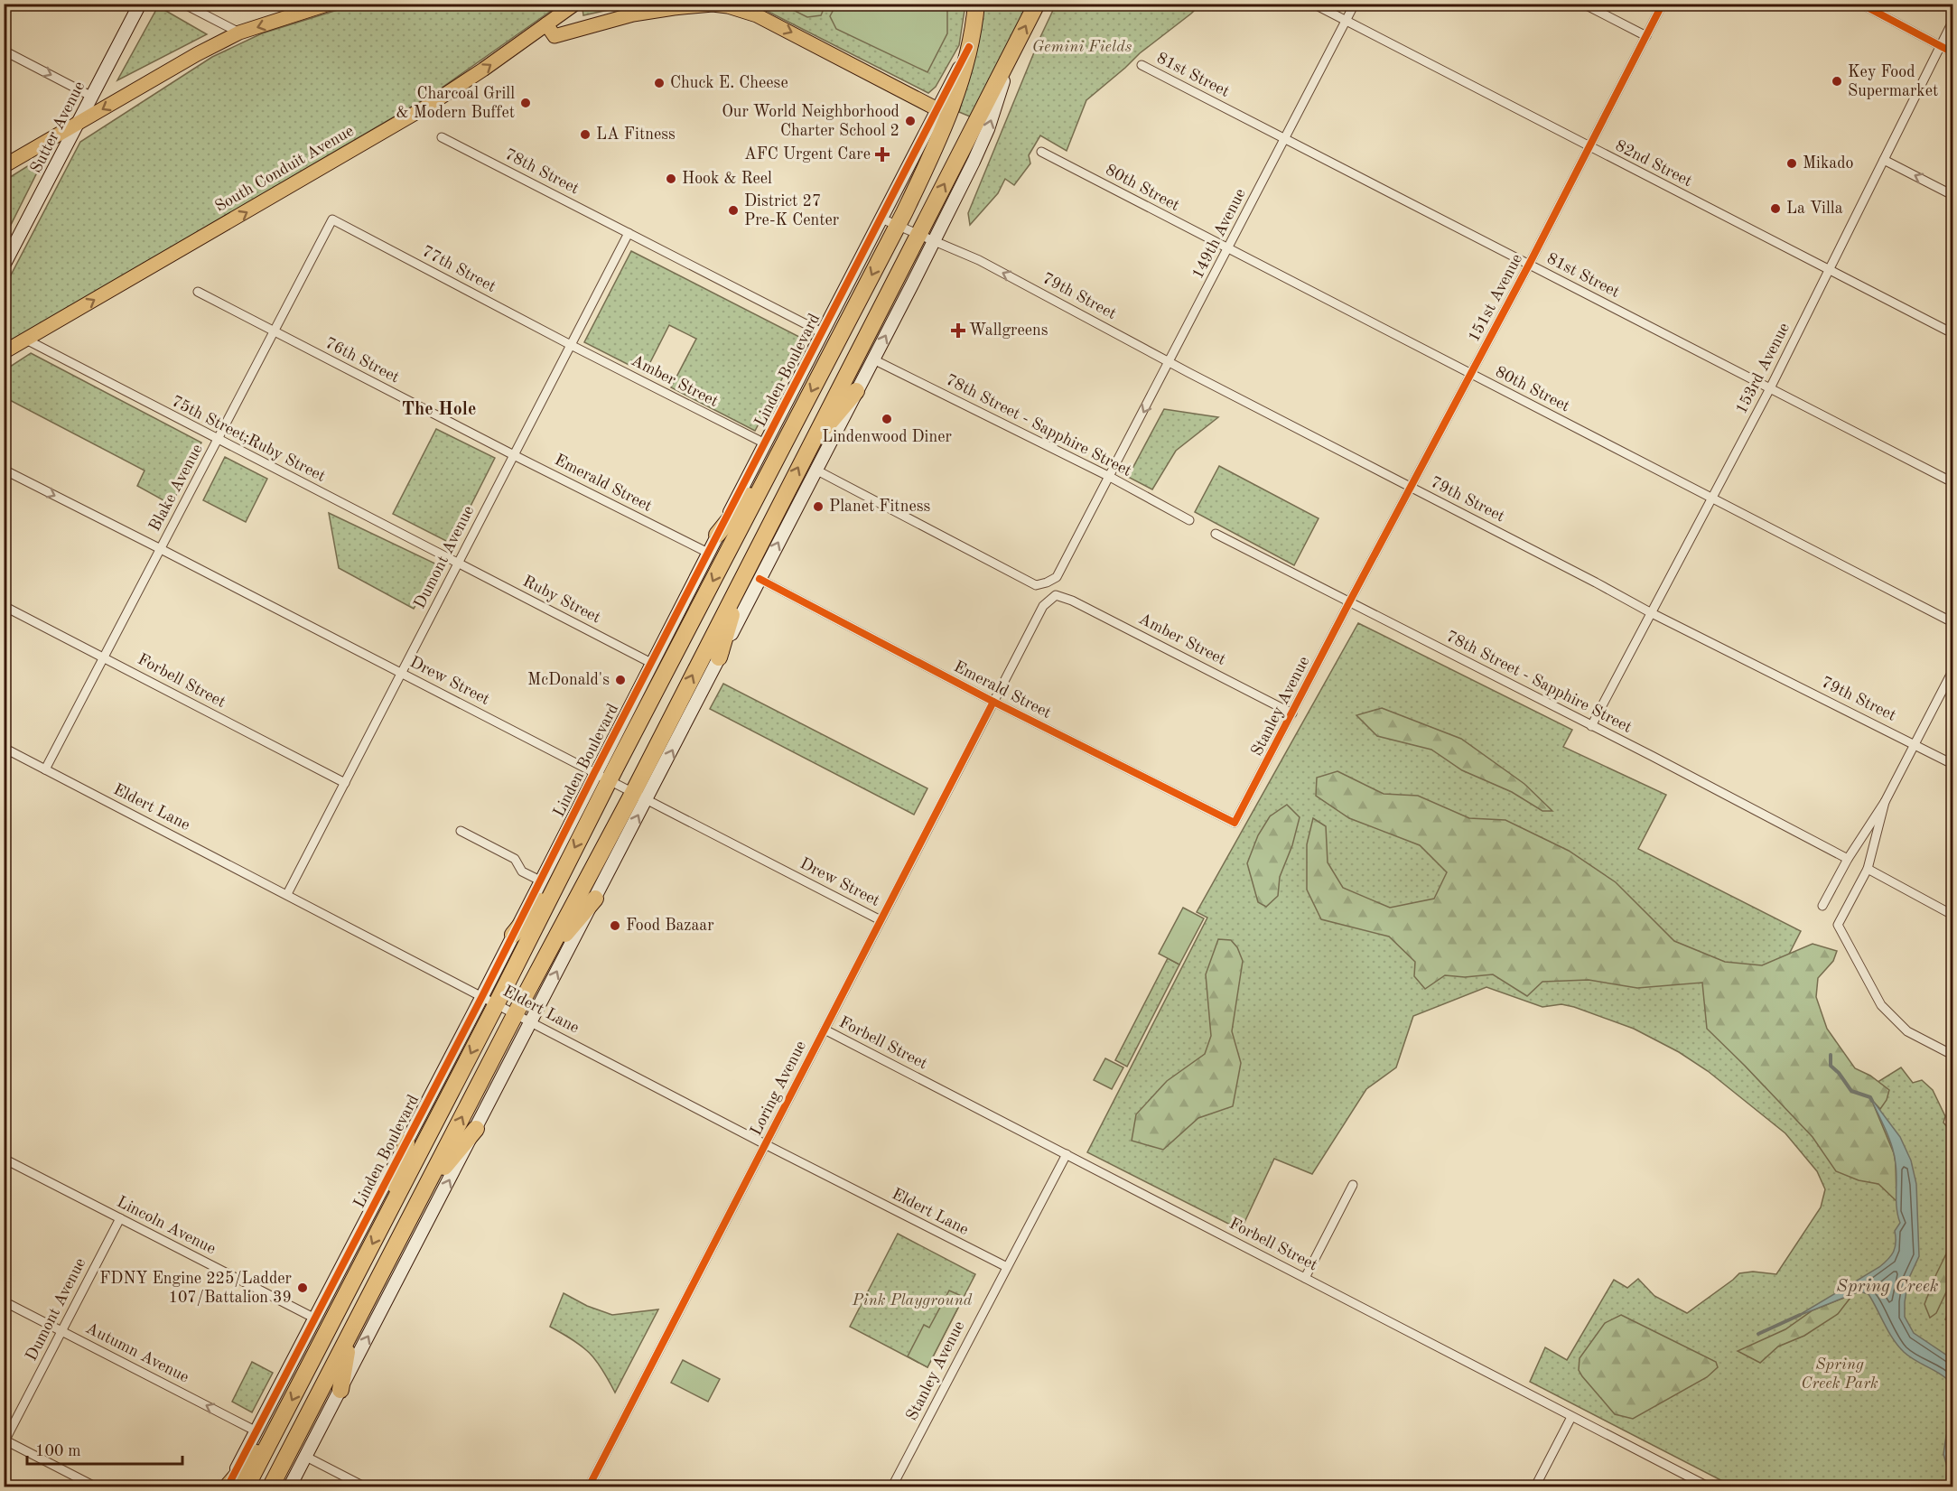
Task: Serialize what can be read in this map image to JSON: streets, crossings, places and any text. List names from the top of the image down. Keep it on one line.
{"streets":{"highway":["Linden Boulevard"],"main road":["South Conduit Avenue"],"street":["81st Street","Sutter Avenue","82nd Street","78th Street","80th Street","149th Avenue","77th Street","79th Street","151st Avenue","76th Street","153rd Avenue","Amber Street","78th Street - Sapphire Street","75th Street;Ruby Street","Emerald Street","Blake Avenue","Dumont Avenue","Ruby Street","Forbell Street","Drew Street","Stanley Avenue","Eldert Lane","Loring Avenue","Lincoln Avenue","Autumn Avenue"]},"crossings":[["81st Street","149th Avenue"],["81st Street","151st Avenue"],["81st Street","153rd Avenue"],["82nd Street","149th Avenue"],["82nd Street","151st Avenue"],["82nd Street","153rd Avenue"],["South Conduit Avenue","75th Street;Ruby Street"],["78th Street","Dumont Avenue"],["80th Street","149th Avenue"],["80th Street","151st Avenue"],["80th Street","153rd Avenue"],["149th Avenue","79th Street"],["149th Avenue","78th Street - Sapphire Street"],["77th Street","Amber Street"],["77th Street","Blake Avenue"],["77th Street","Dumont Avenue"],["79th Street","151st Avenue"],["79th Street","153rd Avenue"],["79th Street","Linden Boulevard"],["151st Avenue","78th Street - Sapphire Street"],["151st Avenue","Stanley Avenue"],["76th Street","Emerald Street"],["76th Street","Blake Avenue"],["76th Street","Dumont Avenue"],["153rd Avenue","78th Street - Sapphire Street"],["Linden Boulevard","Amber Street"],["Linden Boulevard","Emerald Street"],["Linden Boulevard","Ruby Street"],["Linden Boulevard","Drew Street"],["Linden Boulevard","Eldert Lane"],["Linden Boulevard","Lincoln Avenue"],["Linden Boulevard","Autumn Avenue"],["Amber Street","Dumont Avenue"],["Amber Street","Stanley Avenue"],["Amber Street","Loring Avenue"],["78th Street - Sapphire Street","Stanley Avenue"],["75th Street;Ruby Street","Blake Avenue"],["75th Street;Ruby Street","Dumont Avenue"],["75th Street;Ruby Street","Ruby Street"],["Emerald Street","Dumont Avenue"],["Emerald Street","Stanley Avenue"],["Emerald Street","Loring Avenue"],["Blake Avenue","Forbell Street"],["Blake Avenue","Drew Street"],["Blake Avenue","Eldert Lane"],["Dumont Avenue","Ruby Street"],["Dumont Avenue","Forbell Street"],["Dumont Avenue","Drew Street"],["Dumont Avenue","Eldert Lane"],["Dumont Avenue","Lincoln Avenue"],["Dumont Avenue","Autumn Avenue"],["Forbell Street","Stanley Avenue"],["Forbell Street","Loring Avenue"],["Drew Street","Loring Avenue"],["Stanley Avenue","Eldert Lane"],["Eldert Lane","Loring Avenue"]],"one_way":["South Conduit Avenue","Autumn Avenue"],"districts":["The Hole"],"water":["Spring Creek"],"parks":["Gemini Fields","Pink Playground","Spring Creek Park"],"places":{"other":["Key Food Supermarket","Chuck E. Cheese","Charcoal Grill & Modern Buffet","Our World Neighborhood Charter School 2","LA Fitness","Mikado","Hook & Reel","La Villa","District 27 Pre-K Center","Lindenwood Diner","Planet Fitness","McDonald's","Food Bazaar","FDNY Engine 225/Ladder 107/Battalion 39"],"health":["AFC Urgent Care","Wallgreens"]},"scale_bar":"100 m"}
